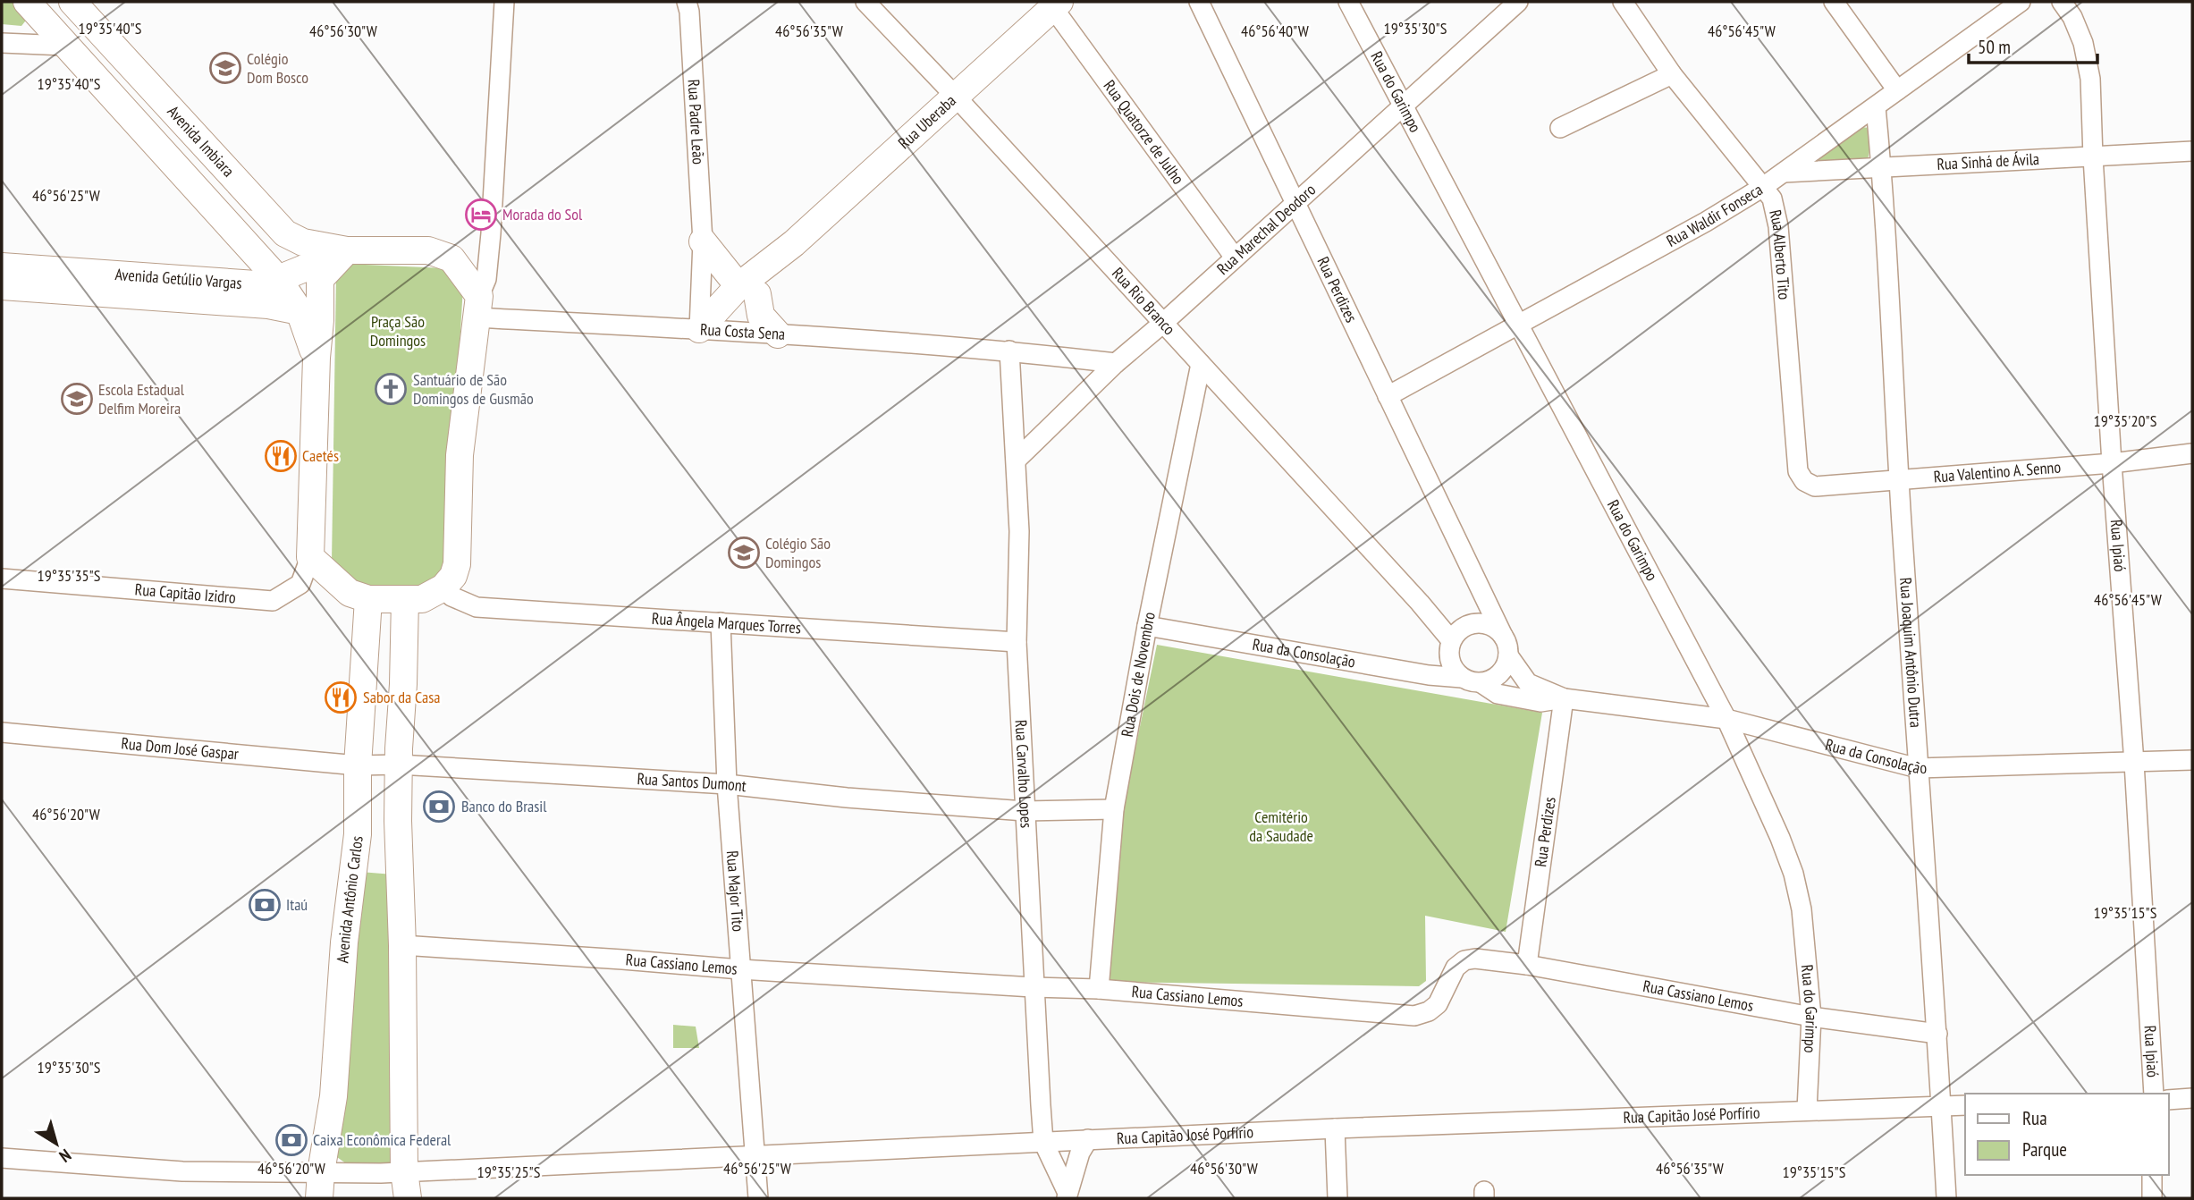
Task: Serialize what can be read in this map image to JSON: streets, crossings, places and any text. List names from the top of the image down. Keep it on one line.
{"streets":{"main road":["Rua Uberaba","Avenida Imbiara","Avenida Getúlio Vargas","Avenida Antônio Carlos"],"street":["Rua do Garimpo","Rua Padre Leão","Rua Quatorze de Julho","Rua Sinhá de Ávila","Rua Waldir Fonseca","Rua Marechal Deodoro","Rua Alberto Tito","Rua Perdizes","Rua Rio Branco","Rua Costa Sena","Rua Valentino A. Senno","Rua Ipiaó","Rua Capitão Izidro","Rua Ângela Marques Torres","Rua da Consolação","Rua Joaquim Antônio Dutra","Rua Dois de Novembro","Rua Dom José Gaspar","Rua Carvalho Lopes","Rua Santos Dumont","Rua Major Tito","Rua Cassiano Lemos","Rua Capitão José Porfírio"]},"crossings":[["Rua do Garimpo","Rua Waldir Fonseca"],["Rua do Garimpo","Rua Marechal Deodoro"],["Rua do Garimpo","Rua da Consolação"],["Rua do Garimpo","Rua Cassiano Lemos"],["Rua do Garimpo","Rua Capitão José Porfírio"],["Rua Padre Leão","Rua Uberaba"],["Rua Padre Leão","Rua Costa Sena"],["Rua Uberaba","Rua Quatorze de Julho"],["Rua Uberaba","Rua Rio Branco"],["Rua Uberaba","Rua Costa Sena"],["Rua Quatorze de Julho","Rua Marechal Deodoro"],["Avenida Imbiara","Avenida Getúlio Vargas"],["Rua Sinhá de Ávila","Rua Waldir Fonseca"],["Rua Sinhá de Ávila","Rua Ipiaó"],["Rua Sinhá de Ávila","Rua Joaquim Antônio Dutra"],["Rua Waldir Fonseca","Rua Alberto Tito"],["Rua Waldir Fonseca","Rua Perdizes"],["Rua Waldir Fonseca","Rua Joaquim Antônio Dutra"],["Rua Marechal Deodoro","Rua Perdizes"],["Rua Marechal Deodoro","Rua Rio Branco"],["Rua Marechal Deodoro","Rua Costa Sena"],["Rua Marechal Deodoro","Rua Carvalho Lopes"],["Rua Alberto Tito","Rua Valentino A. Senno"],["Rua Perdizes","Rua Rio Branco"],["Rua Perdizes","Rua da Consolação"],["Rua Perdizes","Rua Cassiano Lemos"],["Rua Rio Branco","Rua da Consolação"],["Rua Rio Branco","Rua Dois de Novembro"],["Rua Costa Sena","Rua Carvalho Lopes"],["Rua Valentino A. Senno","Rua Ipiaó"],["Rua Valentino A. Senno","Rua Joaquim Antônio Dutra"],["Rua Ipiaó","Rua da Consolação"],["Rua Ângela Marques Torres","Rua Carvalho Lopes"],["Rua Ângela Marques Torres","Rua Major Tito"],["Rua da Consolação","Rua Joaquim Antônio Dutra"],["Rua da Consolação","Rua Dois de Novembro"],["Rua Joaquim Antônio Dutra","Rua Cassiano Lemos"],["Rua Joaquim Antônio Dutra","Rua Capitão José Porfírio"],["Rua Dois de Novembro","Rua Santos Dumont"],["Rua Dois de Novembro","Rua Cassiano Lemos"],["Rua Dom José Gaspar","Rua Santos Dumont"],["Rua Dom José Gaspar","Avenida Antônio Carlos"],["Rua Carvalho Lopes","Rua Santos Dumont"],["Rua Carvalho Lopes","Rua Cassiano Lemos"],["Rua Carvalho Lopes","Rua Capitão José Porfírio"],["Rua Santos Dumont","Rua Major Tito"],["Rua Santos Dumont","Avenida Antônio Carlos"],["Rua Major Tito","Rua Cassiano Lemos"],["Rua Major Tito","Rua Capitão José Porfírio"],["Avenida Antônio Carlos","Rua Capitão José Porfírio"]],"parks":["Praça São Domingos","Cemitério da Saudade"],"places":{"school or university":["Colégio Dom Bosco","Escola Estadual Delfim Moreira","Colégio São Domingos"],"hotel":["Morada do Sol"],"church":["Santuário de São Domingos de Gusmão"],"restaurant":["Caetés","Sabor da Casa"],"bank":["Banco do Brasil","Itaú","Caixa Econômica Federal"]},"legend":["Rua","Parque"],"scale_bar":"50 m","north":"bottom right","coordinates":["19°35'40\"S","19°35'30\"S","46°56'30\"W","46°56'35\"W","46°56'40\"W","46°56'45\"W","46°56'25\"W","19°35'20\"S","19°35'35\"S","46°56'20\"W","19°35'15\"S","19°35'25\"S"]}
